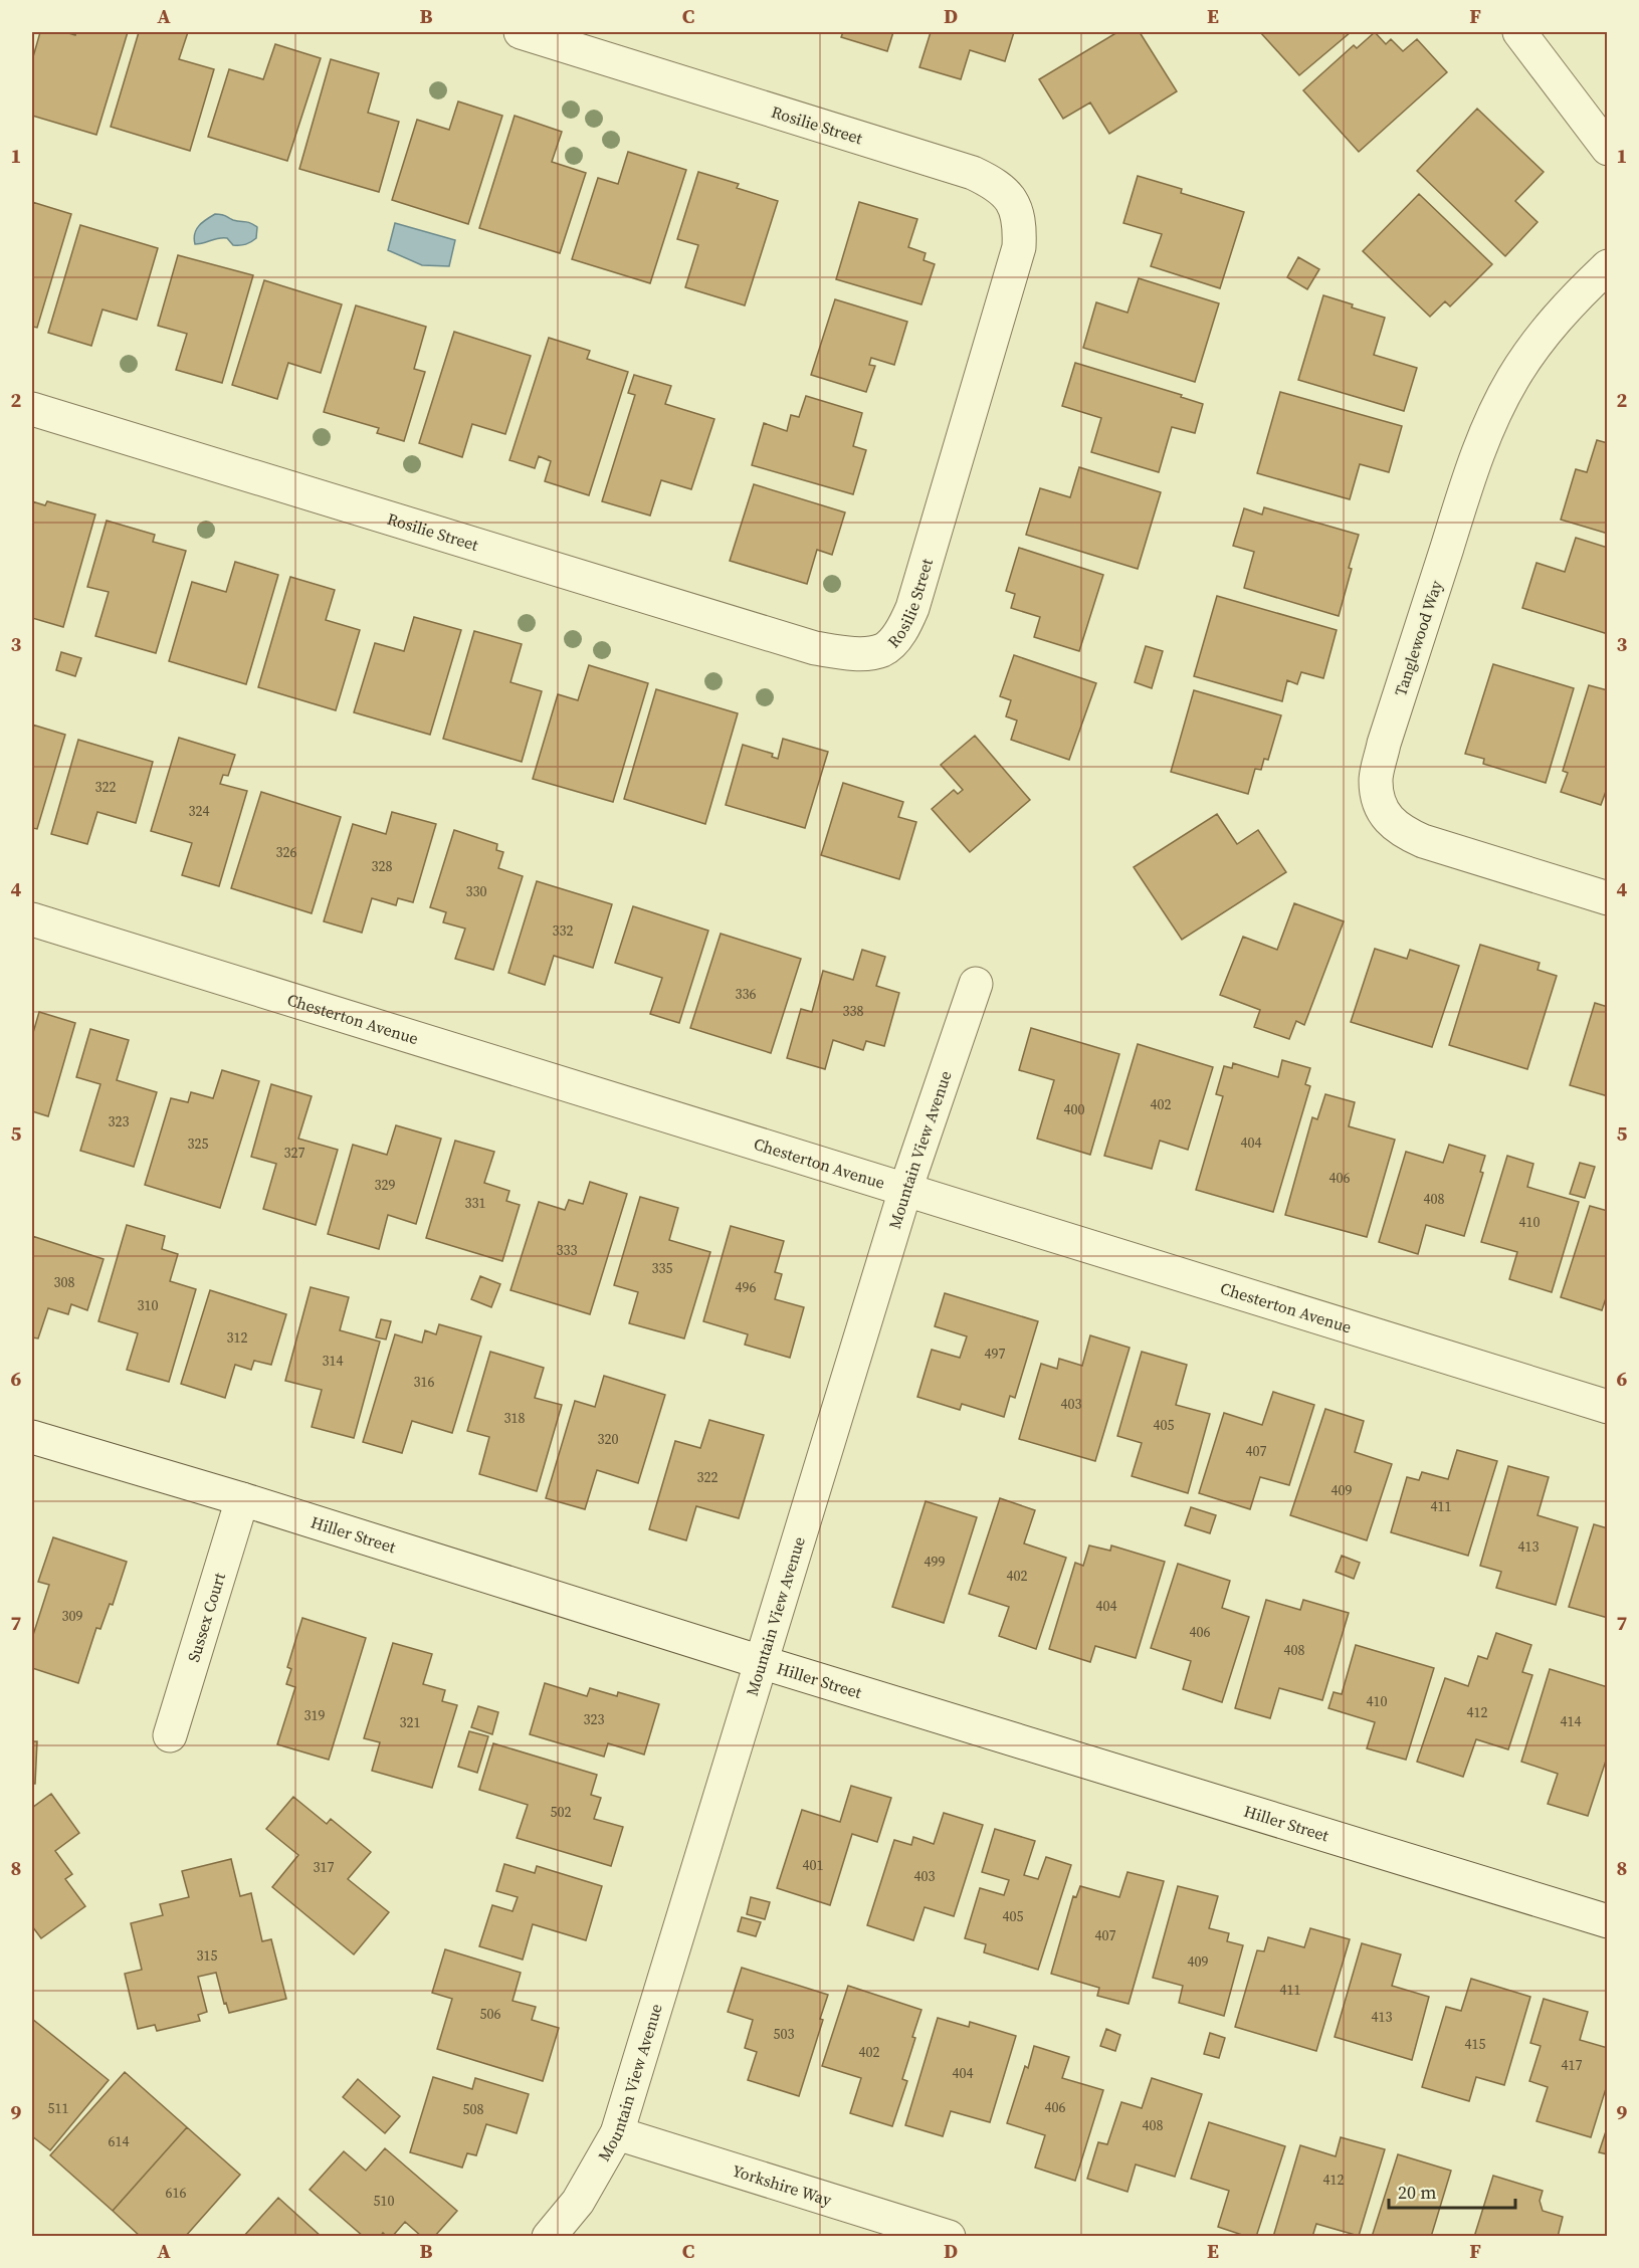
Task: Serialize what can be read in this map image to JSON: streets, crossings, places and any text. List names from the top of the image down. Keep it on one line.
{"streets":{"street":["Rosilie Street","Tanglewood Way","Chesterton Avenue","Mountain View Avenue","Hiller Street","Sussex Court","Yorkshire Way"]},"crossings":[["Chesterton Avenue","Mountain View Avenue"],["Mountain View Avenue","Hiller Street"],["Mountain View Avenue","Yorkshire Way"],["Hiller Street","Sussex Court"]],"house_numbers":["322","324","326","328","330","332","336","338","402","400","323","404","325","327","406","329","408","331","410","333","335","308","496","310","312","497","314","316","403","318","405","320","407","322","409","411","413","499","402","404","309","406","408","410","412","319","323","414","321","502","401","317","403","405","407","315","409","411","506","413","503","415","402","417","404","406","511","508","408","614","412","616","510"],"scale_bar":"20 m","grid":{"columns":["A","B","C","D","E","F"],"rows":["1","2","3","4","5","6","7","8","9"]}}
